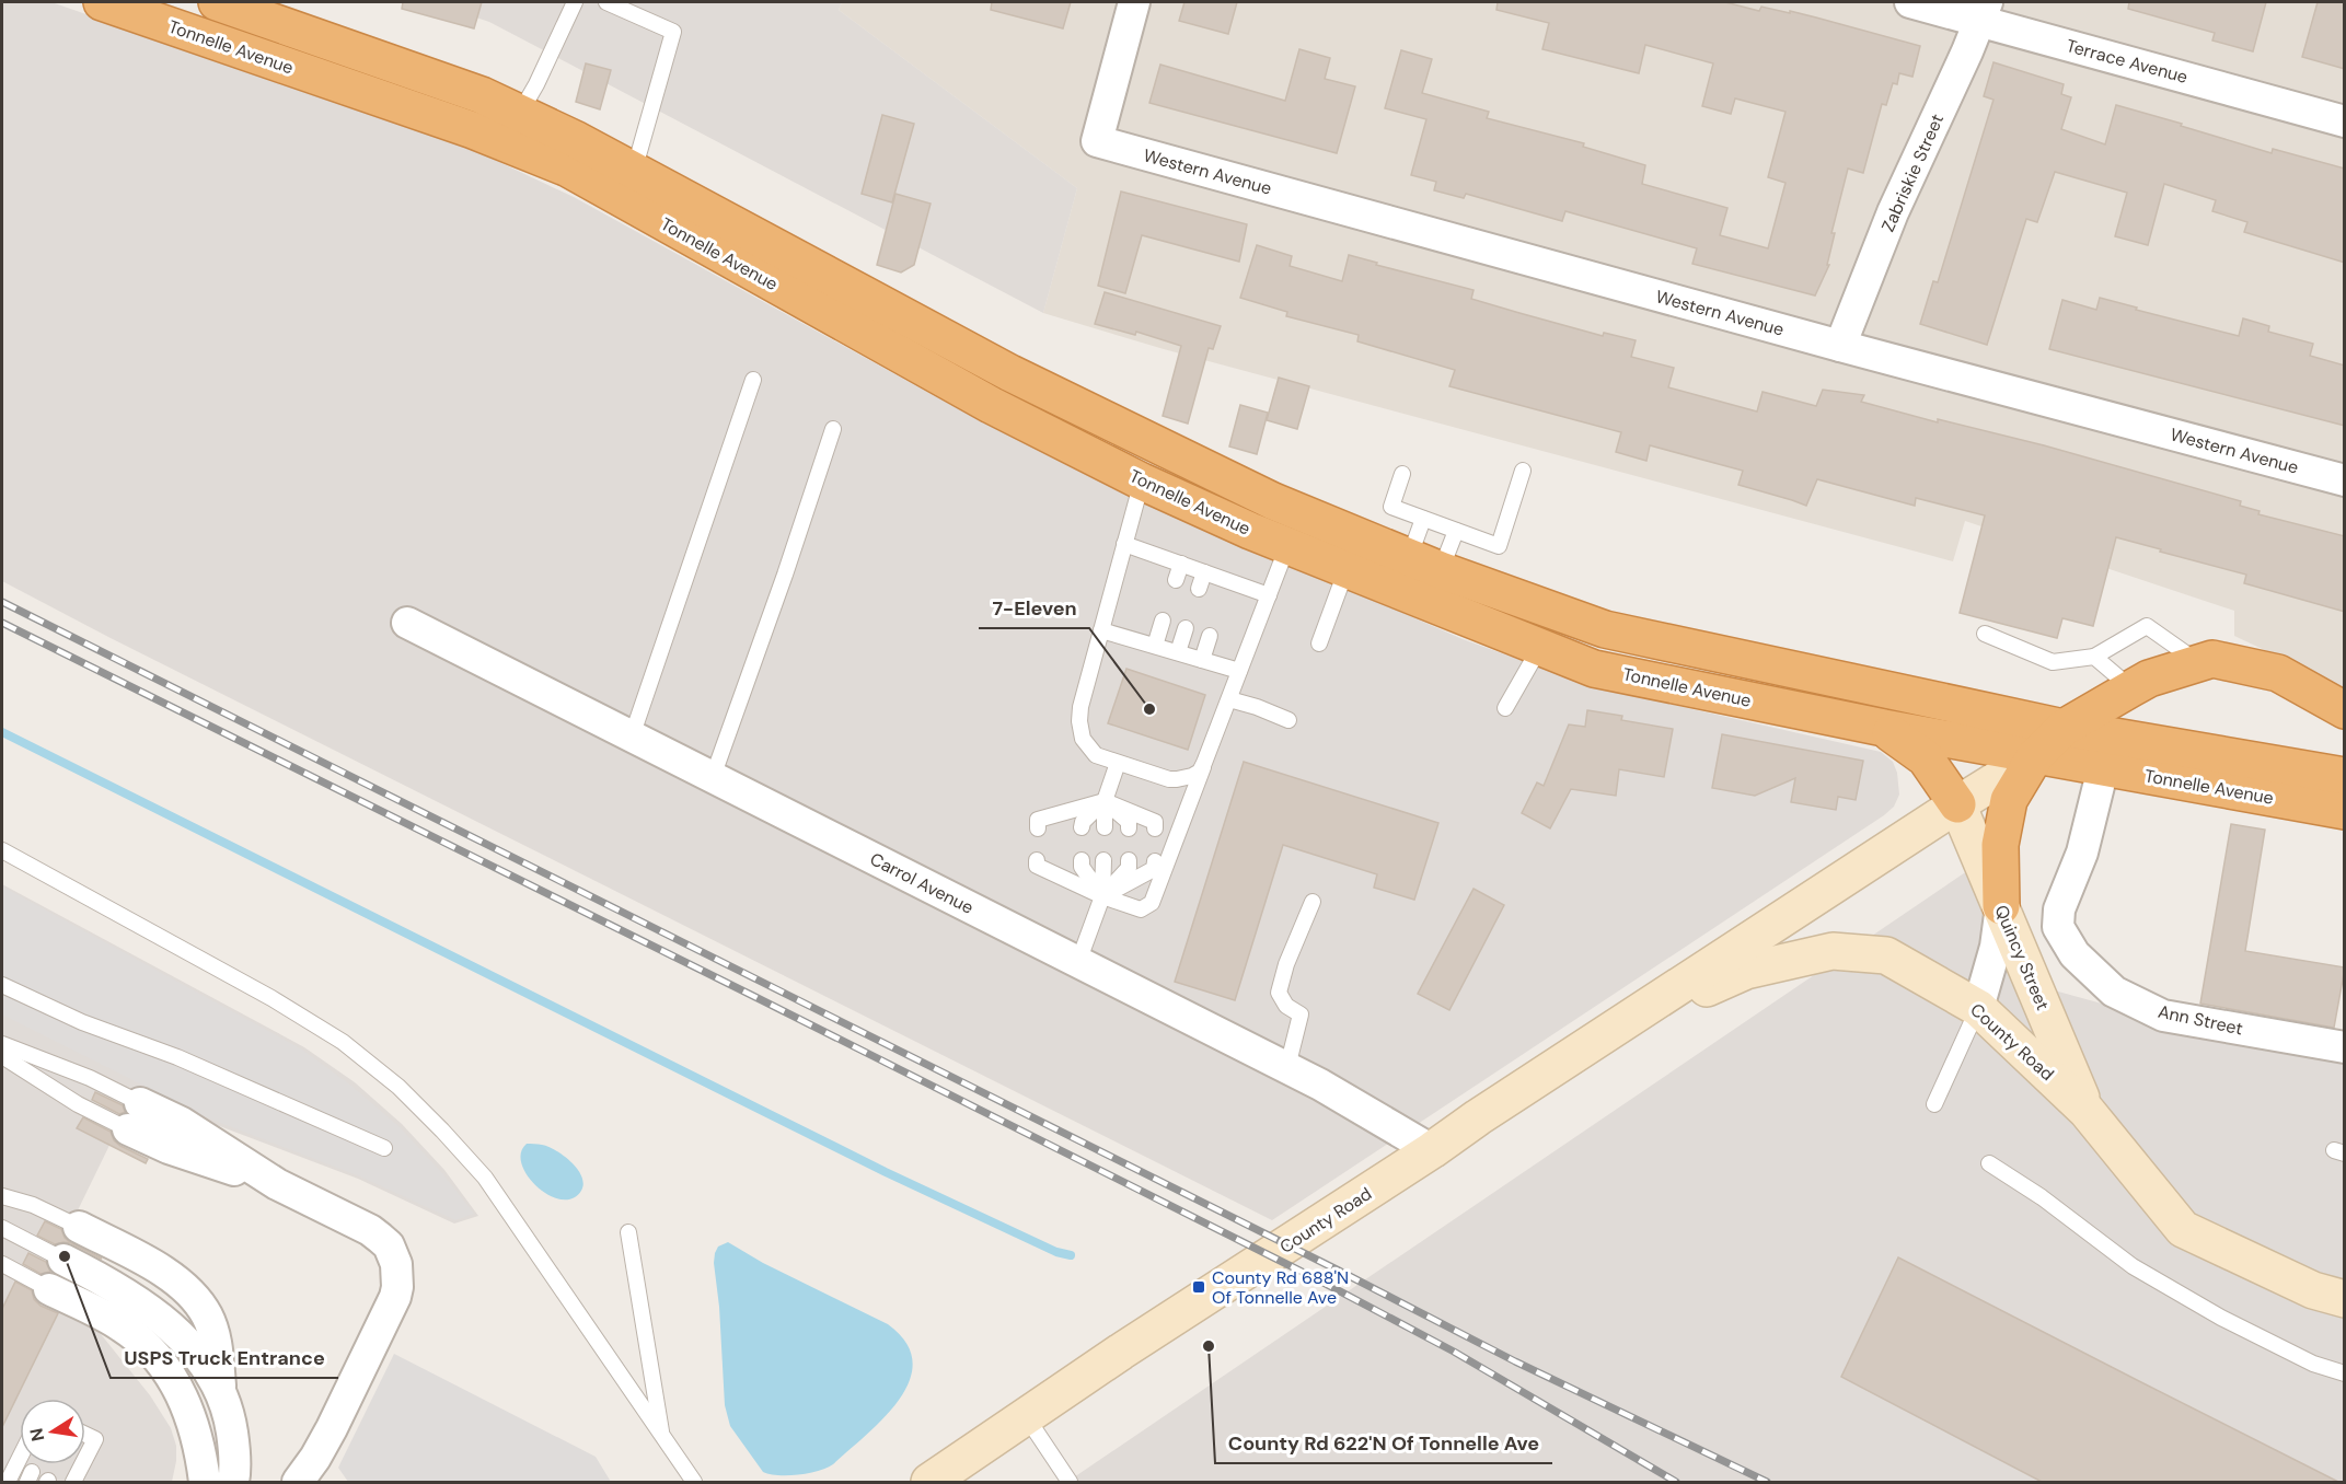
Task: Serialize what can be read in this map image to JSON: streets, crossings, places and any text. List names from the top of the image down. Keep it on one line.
{"streets":{"highway":["Tonnelle Avenue"],"main road":["Quincy Street","County Road"],"street":["Terrace Avenue","Western Avenue","Zabriskie Street","Carrol Avenue","Ann Street"]},"crossings":[["Tonnelle Avenue","Ann Street"],["Tonnelle Avenue","County Road"],["Terrace Avenue","Zabriskie Street"],["Western Avenue","Zabriskie Street"],["Carrol Avenue","County Road"],["Quincy Street","County Road"]],"places":{"other":["7-Eleven","USPS Truck Entrance","County Rd 622'N Of Tonnelle Ave"],"transit":["County Rd 688'N Of Tonnelle Ave"]},"north":"left"}
